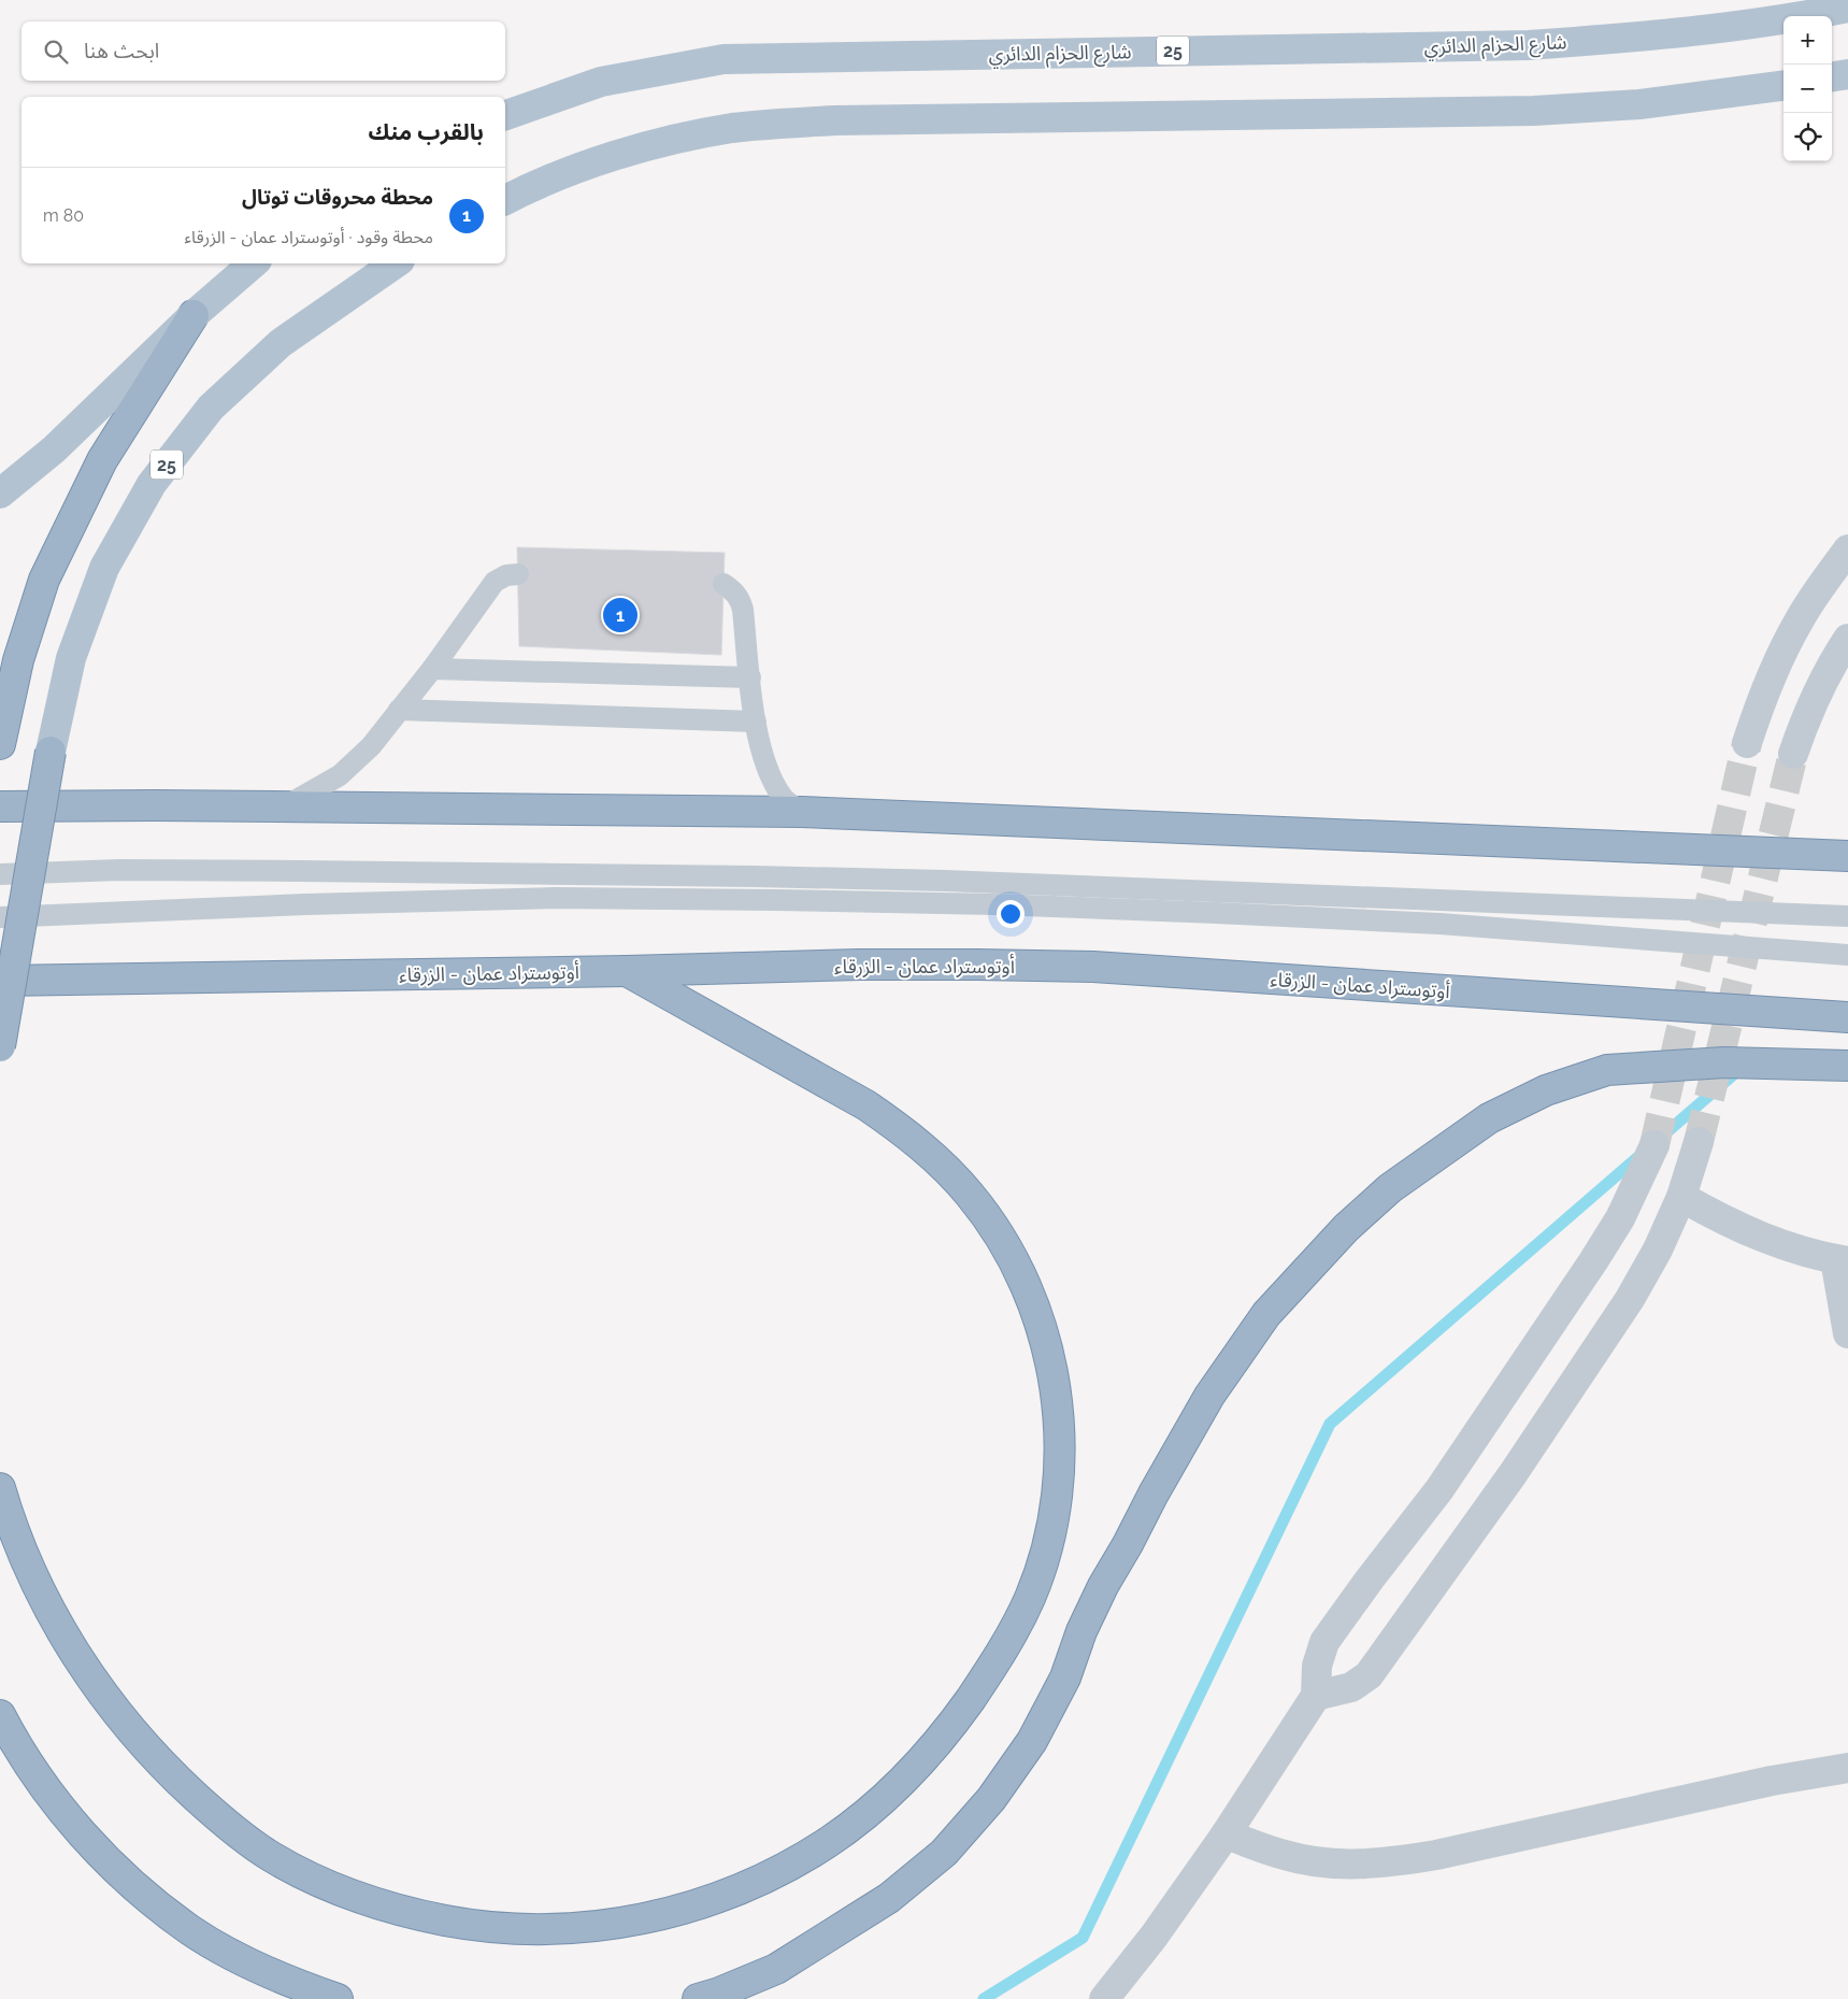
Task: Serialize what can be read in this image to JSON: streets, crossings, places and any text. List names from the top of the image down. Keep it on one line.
{"streets":{"highway":["أوتوستراد عمان - الزرقاء"],"main road":["شارع الحزام الدائري","25"]},"page":{"map_buttons":["+","−"],"search":"ابحث هنا","heading":"بالقرب منك","list":[{"mark":"1","name":"محطة محروقات توتال","note":"محطة وقود · أوتوستراد عمان - الزرقاء","value":"80 m"}],"pins":"1"}}
